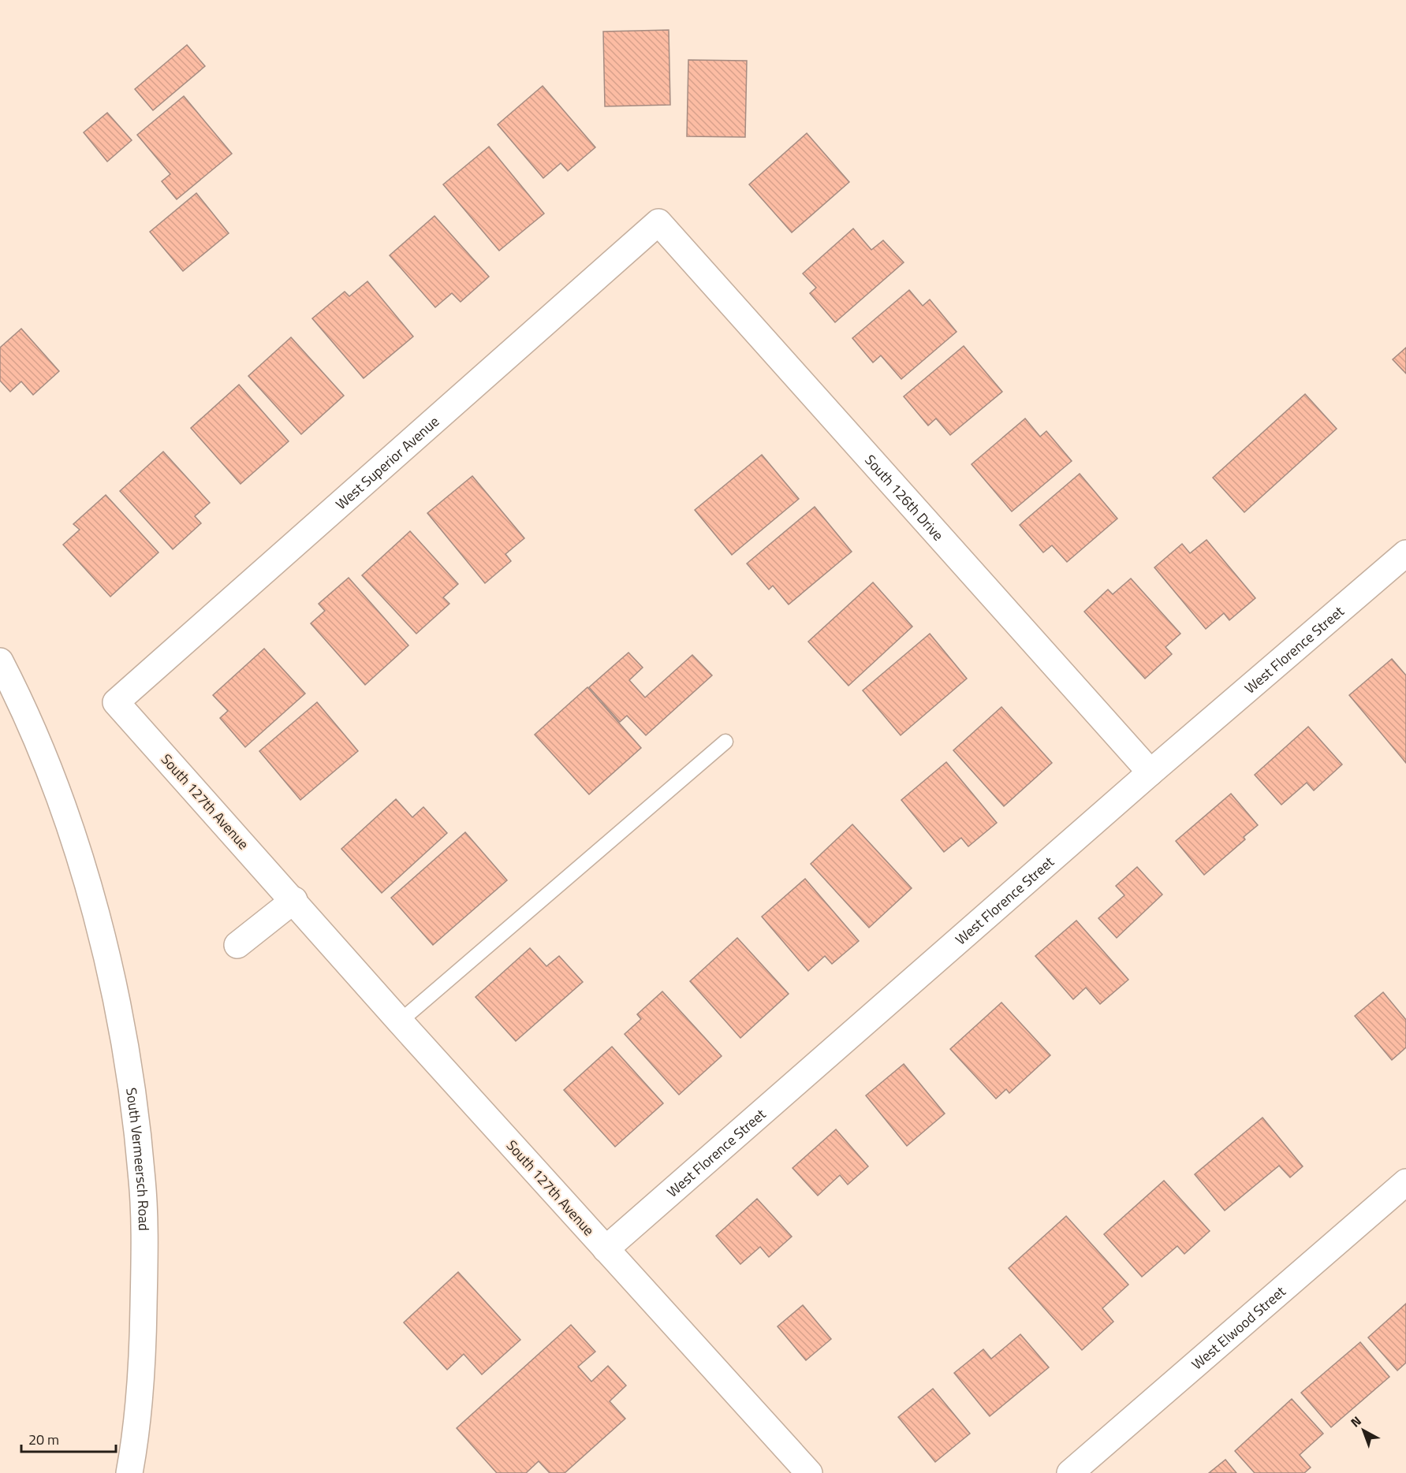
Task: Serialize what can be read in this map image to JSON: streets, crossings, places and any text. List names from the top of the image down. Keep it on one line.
{"streets":{"street":["West Superior Avenue","South 126th Drive","West Florence Street","South 127th Avenue","South Vermeersch Road","West Elwood Street"]},"crossings":[["West Superior Avenue","South 126th Drive"],["West Superior Avenue","South 127th Avenue"],["South 126th Drive","West Florence Street"],["West Florence Street","South 127th Avenue"]],"scale_bar":"20 m","north":"top left"}
